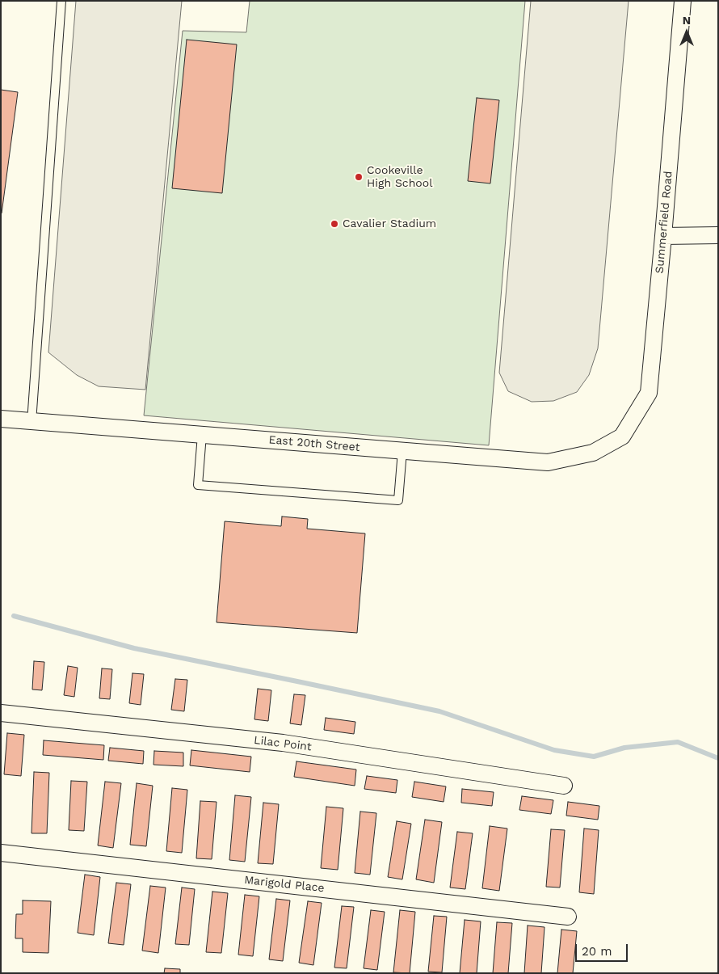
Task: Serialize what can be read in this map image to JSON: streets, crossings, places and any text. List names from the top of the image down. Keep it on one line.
{"streets":{"street":["Summerfield Road","East 20th Street","Lilac Point","Marigold Place"]},"crossings":[["Summerfield Road","East 20th Street"]],"places":["Cookeville High School","Cavalier Stadium"],"scale_bar":"20 m","north":"top"}
